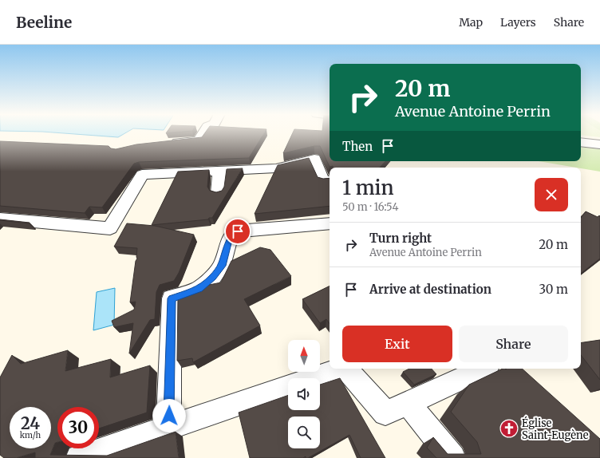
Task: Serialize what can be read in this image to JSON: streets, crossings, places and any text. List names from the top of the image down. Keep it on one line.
{"places":{"church":["Église Saint-Eugène"]},"north":"top","page":{"header":"Beeline","nav":["Map","Layers","Share"],"turn":["20 m","Avenue Antoine Perrin"],"then":"Then","heading":["1 min","50 m · 16:54"],"list":[{"name":"Turn right","note":"Avenue Antoine Perrin","value":"20 m"},{"name":"Arrive at destination","value":"30 m"}],"buttons":["Exit","Share"],"speed":"24 km/h","limit":"30"}}
